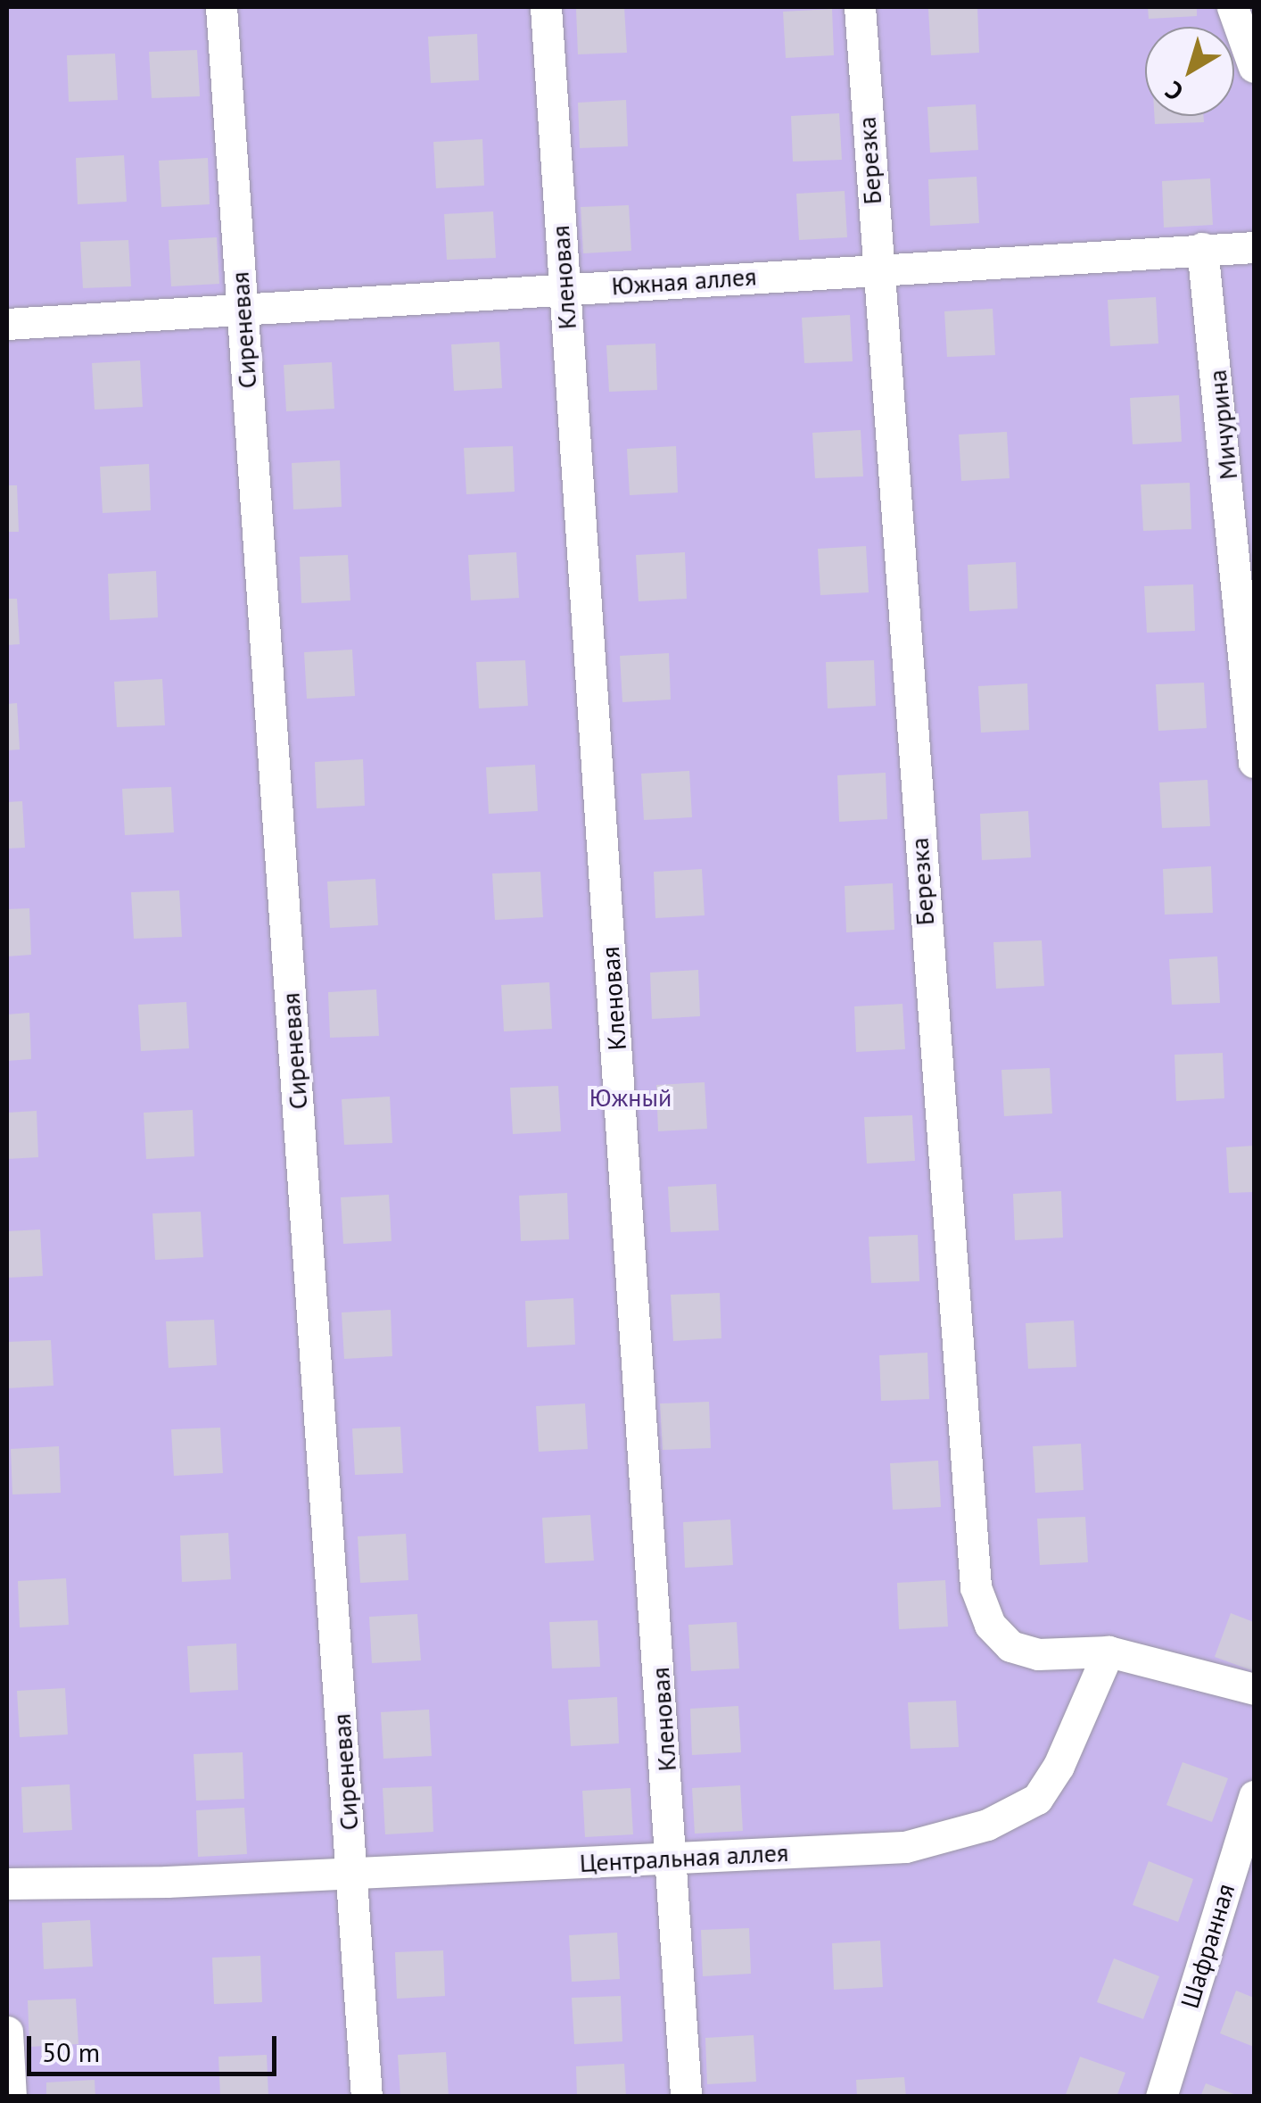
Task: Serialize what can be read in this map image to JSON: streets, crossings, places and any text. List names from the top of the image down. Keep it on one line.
{"streets":{"street":["Березка","Кленовая","Южная аллея","Сиреневая","Мичурина","Центральная аллея","Шафранная"]},"crossings":[["Березка","Южная аллея"],["Березка","Центральная аллея"],["Кленовая","Южная аллея"],["Кленовая","Центральная аллея"],["Южная аллея","Сиреневая"],["Южная аллея","Мичурина"],["Сиреневая","Центральная аллея"]],"parks":["Южный"],"scale_bar":"50 m","north":"bottom left"}
